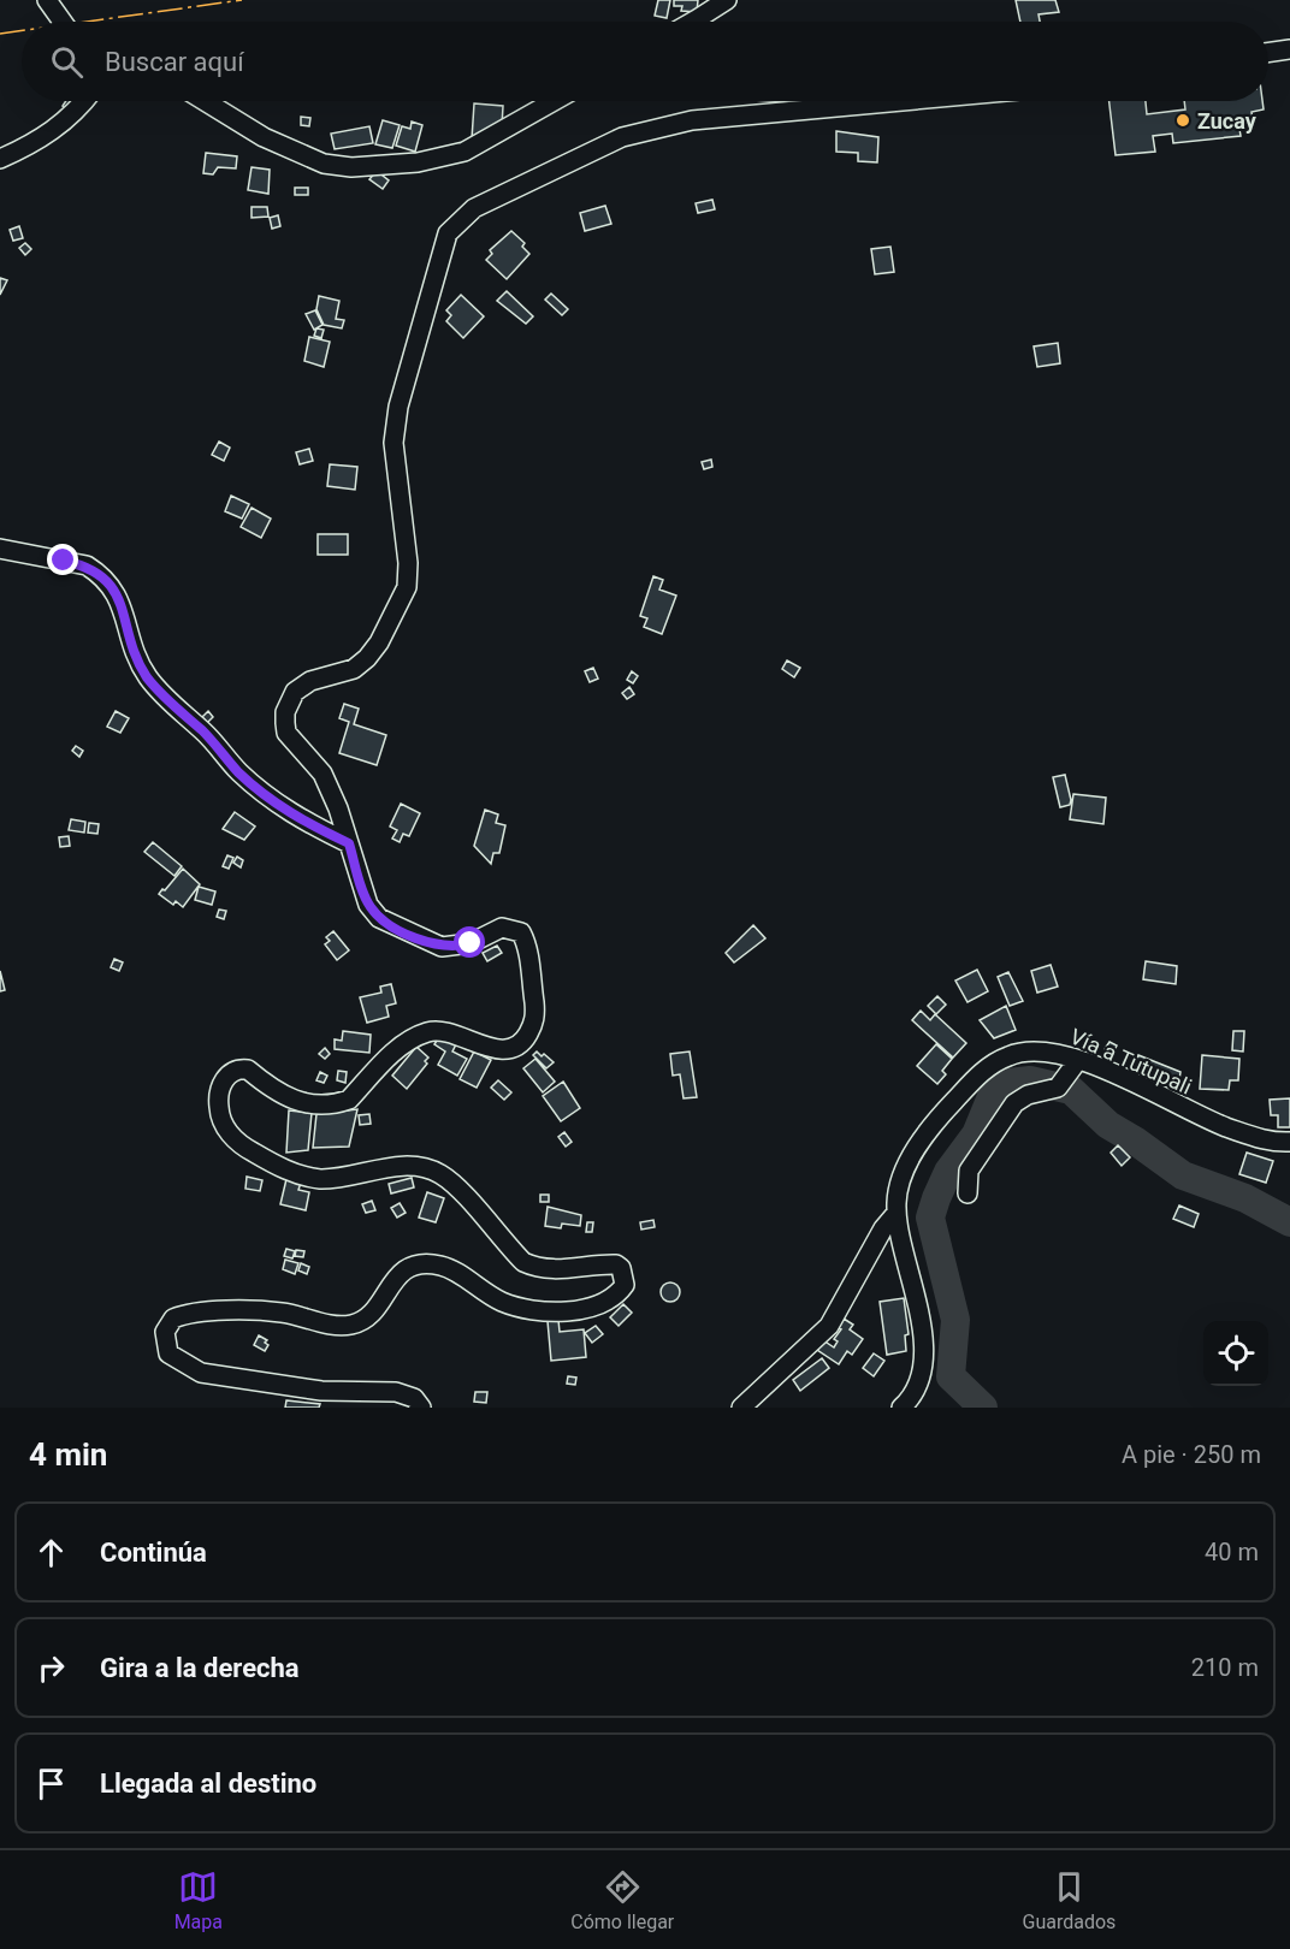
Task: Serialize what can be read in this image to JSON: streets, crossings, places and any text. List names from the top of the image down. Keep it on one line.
{"streets":{"street":["Vía a Tutupali"]},"places":["Zucay"],"page":{"search":"Buscar aquí","heading":["4 min","A pie · 250 m"],"list":[["Continúa","40 m"],["Gira a la derecha","210 m"],"Llegada al destino"],"nav":["Mapa","Cómo llegar","Guardados"]}}
